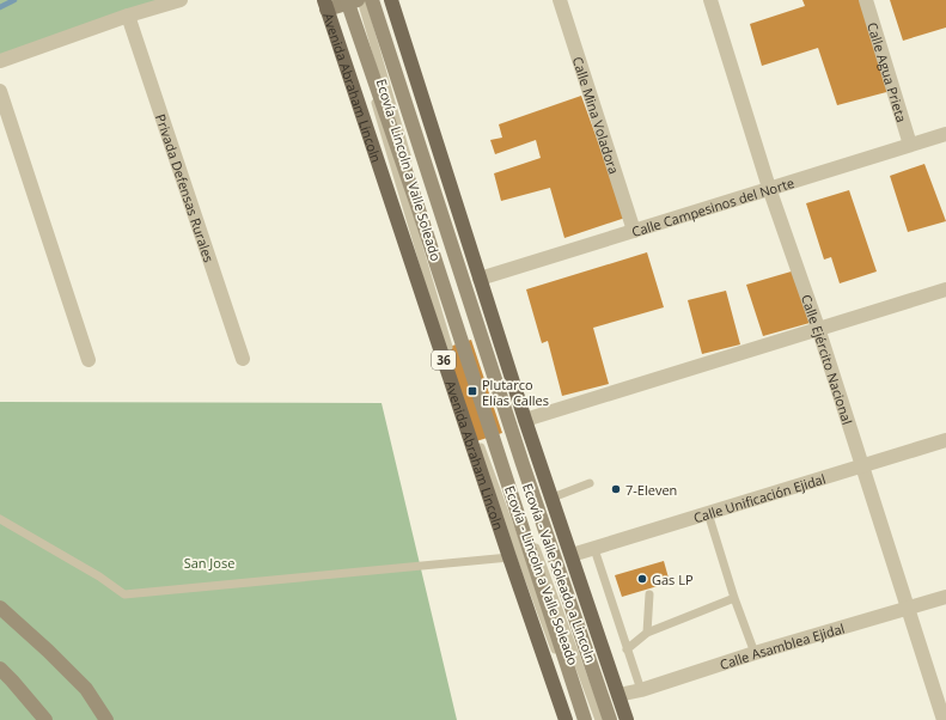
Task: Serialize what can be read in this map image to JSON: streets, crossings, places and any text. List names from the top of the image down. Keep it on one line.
{"streets":{"main road":["Avenida Abraham Lincoln","36"],"street":["Calle Agua Prieta","Calle Mina Voladora","Privada Defensas Rurales","Calle Campesinos del Norte","Calle Ejército Nacional","Calle Unificación Ejidal","Calle Asamblea Ejidal"],"lane":["Ecovía - Lincoln a Valle Soleado","Ecovía - Valle Soleado a Lincoln"]},"crossings":[["Calle Agua Prieta","Calle Campesinos del Norte"],["Avenida Abraham Lincoln","Ecovía - Lincoln a Valle Soleado"],["Calle Mina Voladora","Calle Campesinos del Norte"],["Calle Campesinos del Norte","Calle Ejército Nacional"],["Calle Ejército Nacional","Calle Unificación Ejidal"],["Calle Ejército Nacional","Calle Asamblea Ejidal"]],"parks":["San Jose"],"places":{"transit":["Plutarco Elías Calles"],"other":["7-Eleven","Gas LP"]}}
